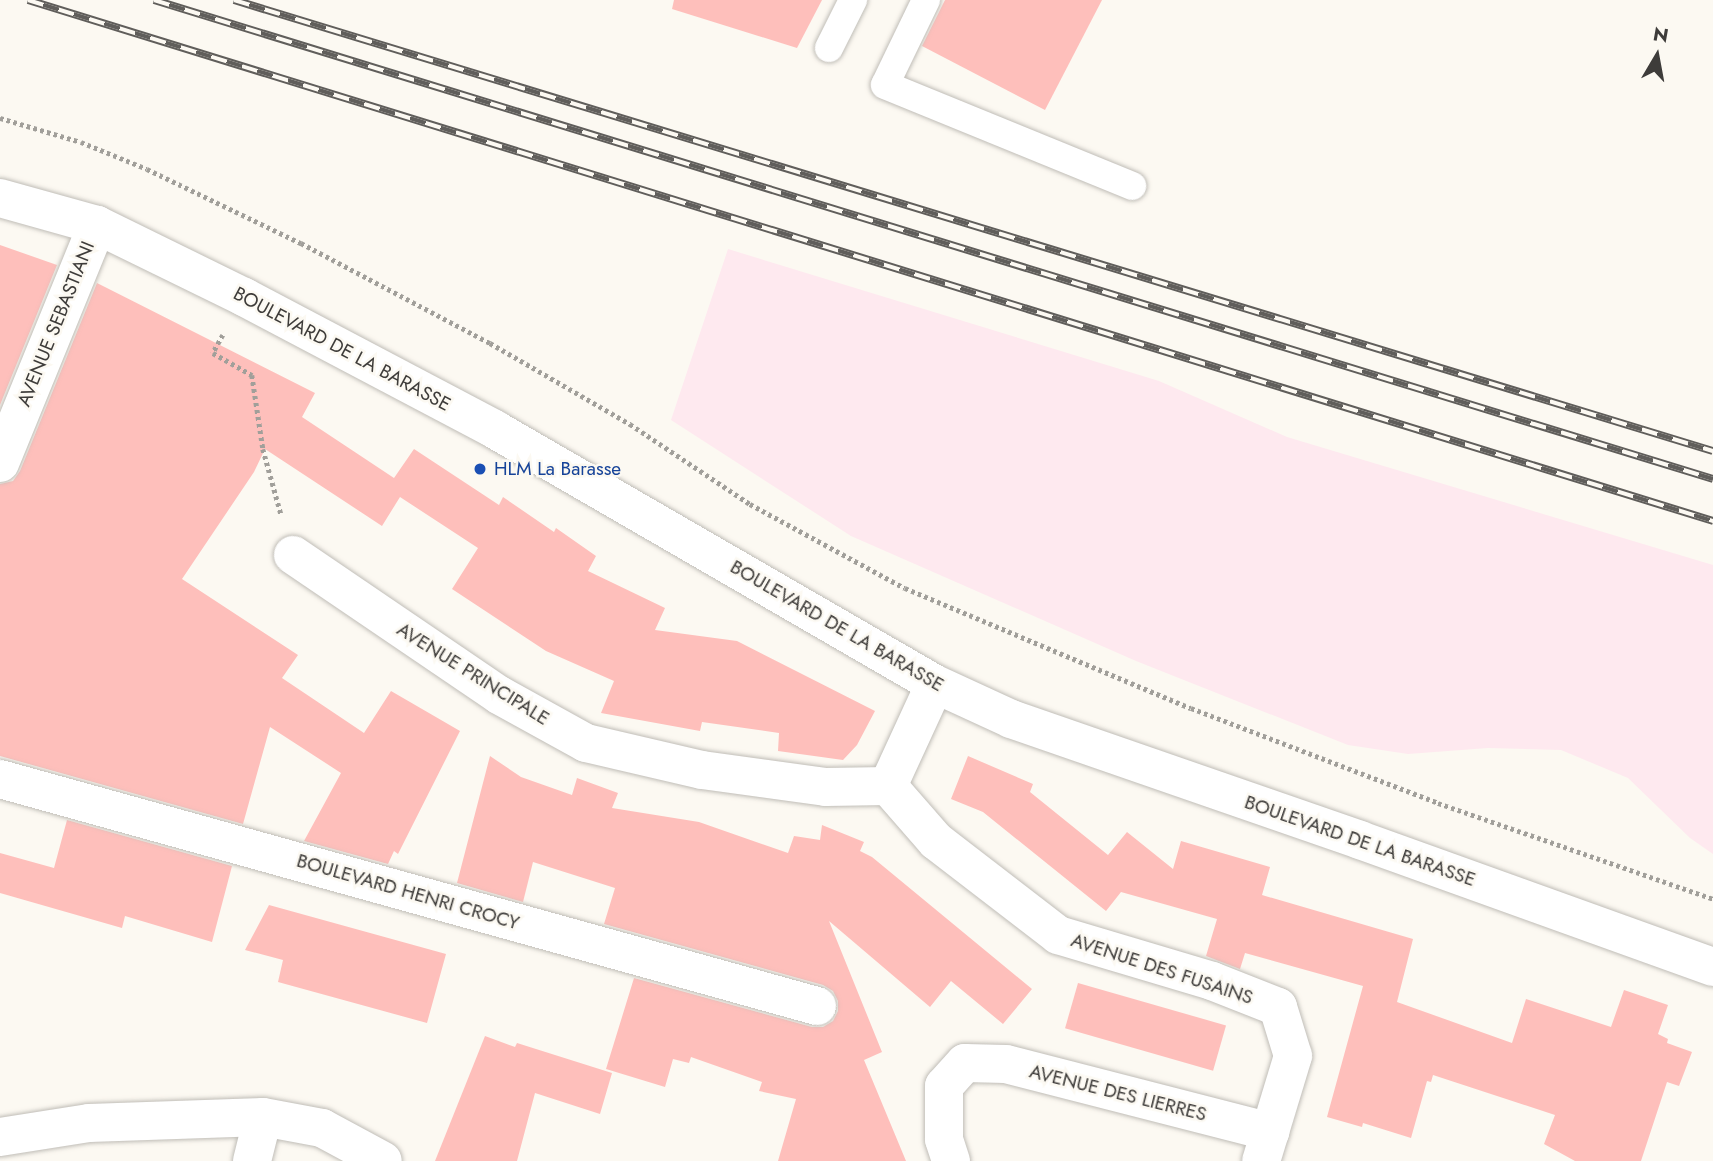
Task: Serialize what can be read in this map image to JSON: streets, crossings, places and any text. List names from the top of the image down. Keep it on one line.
{"streets":{"street":["AVENUE SEBASTIANI","BOULEVARD DE LA BARASSE","AVENUE PRINCIPALE","BOULEVARD HENRI CROCY","AVENUE DES FUSAINS","AVENUE DES LIERRES"]},"crossings":[["AVENUE SEBASTIANI","BOULEVARD DE LA BARASSE"],["AVENUE PRINCIPALE","AVENUE DES FUSAINS"],["AVENUE DES FUSAINS","AVENUE DES LIERRES"]],"places":["HLM La Barasse"],"north":"top"}
